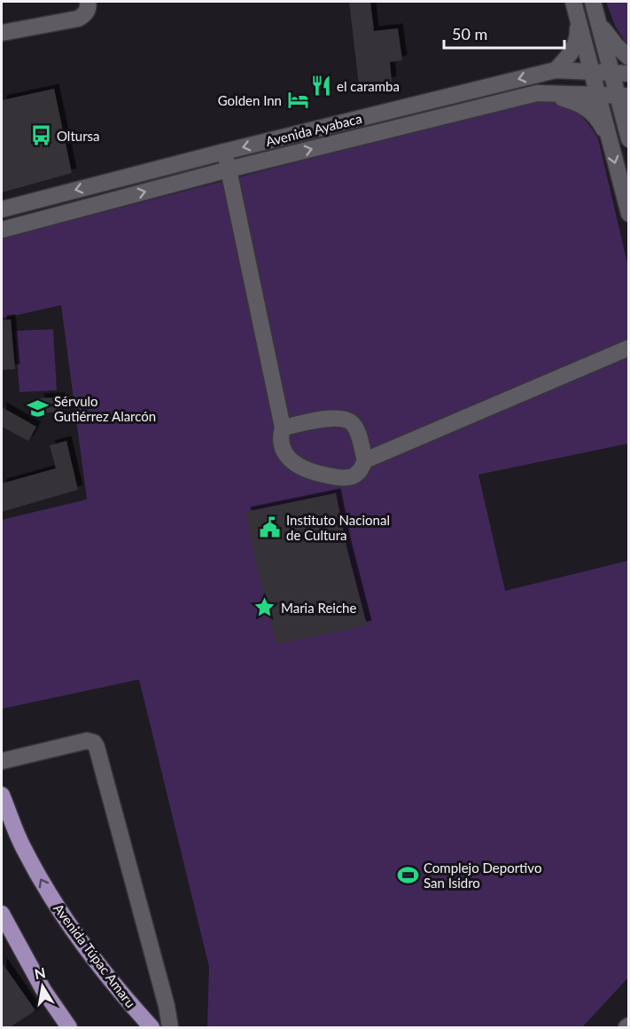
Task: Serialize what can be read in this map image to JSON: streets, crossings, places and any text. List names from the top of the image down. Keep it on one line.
{"streets":{"main road":["Avenida Túpac Amaru"],"street":["Avenida Ayabaca"]},"places":{"restaurant":["el caramba"],"hotel":["Golden Inn"],"bus stop":["Oltursa"],"school or university":["Sérvulo Gutiérrez Alarcón"],"public building":["Instituto Nacional de Cultura"],"place":["Maria Reiche"],"sports":["Complejo Deportivo San Isidro"]},"scale_bar":"50 m","north":"top"}
